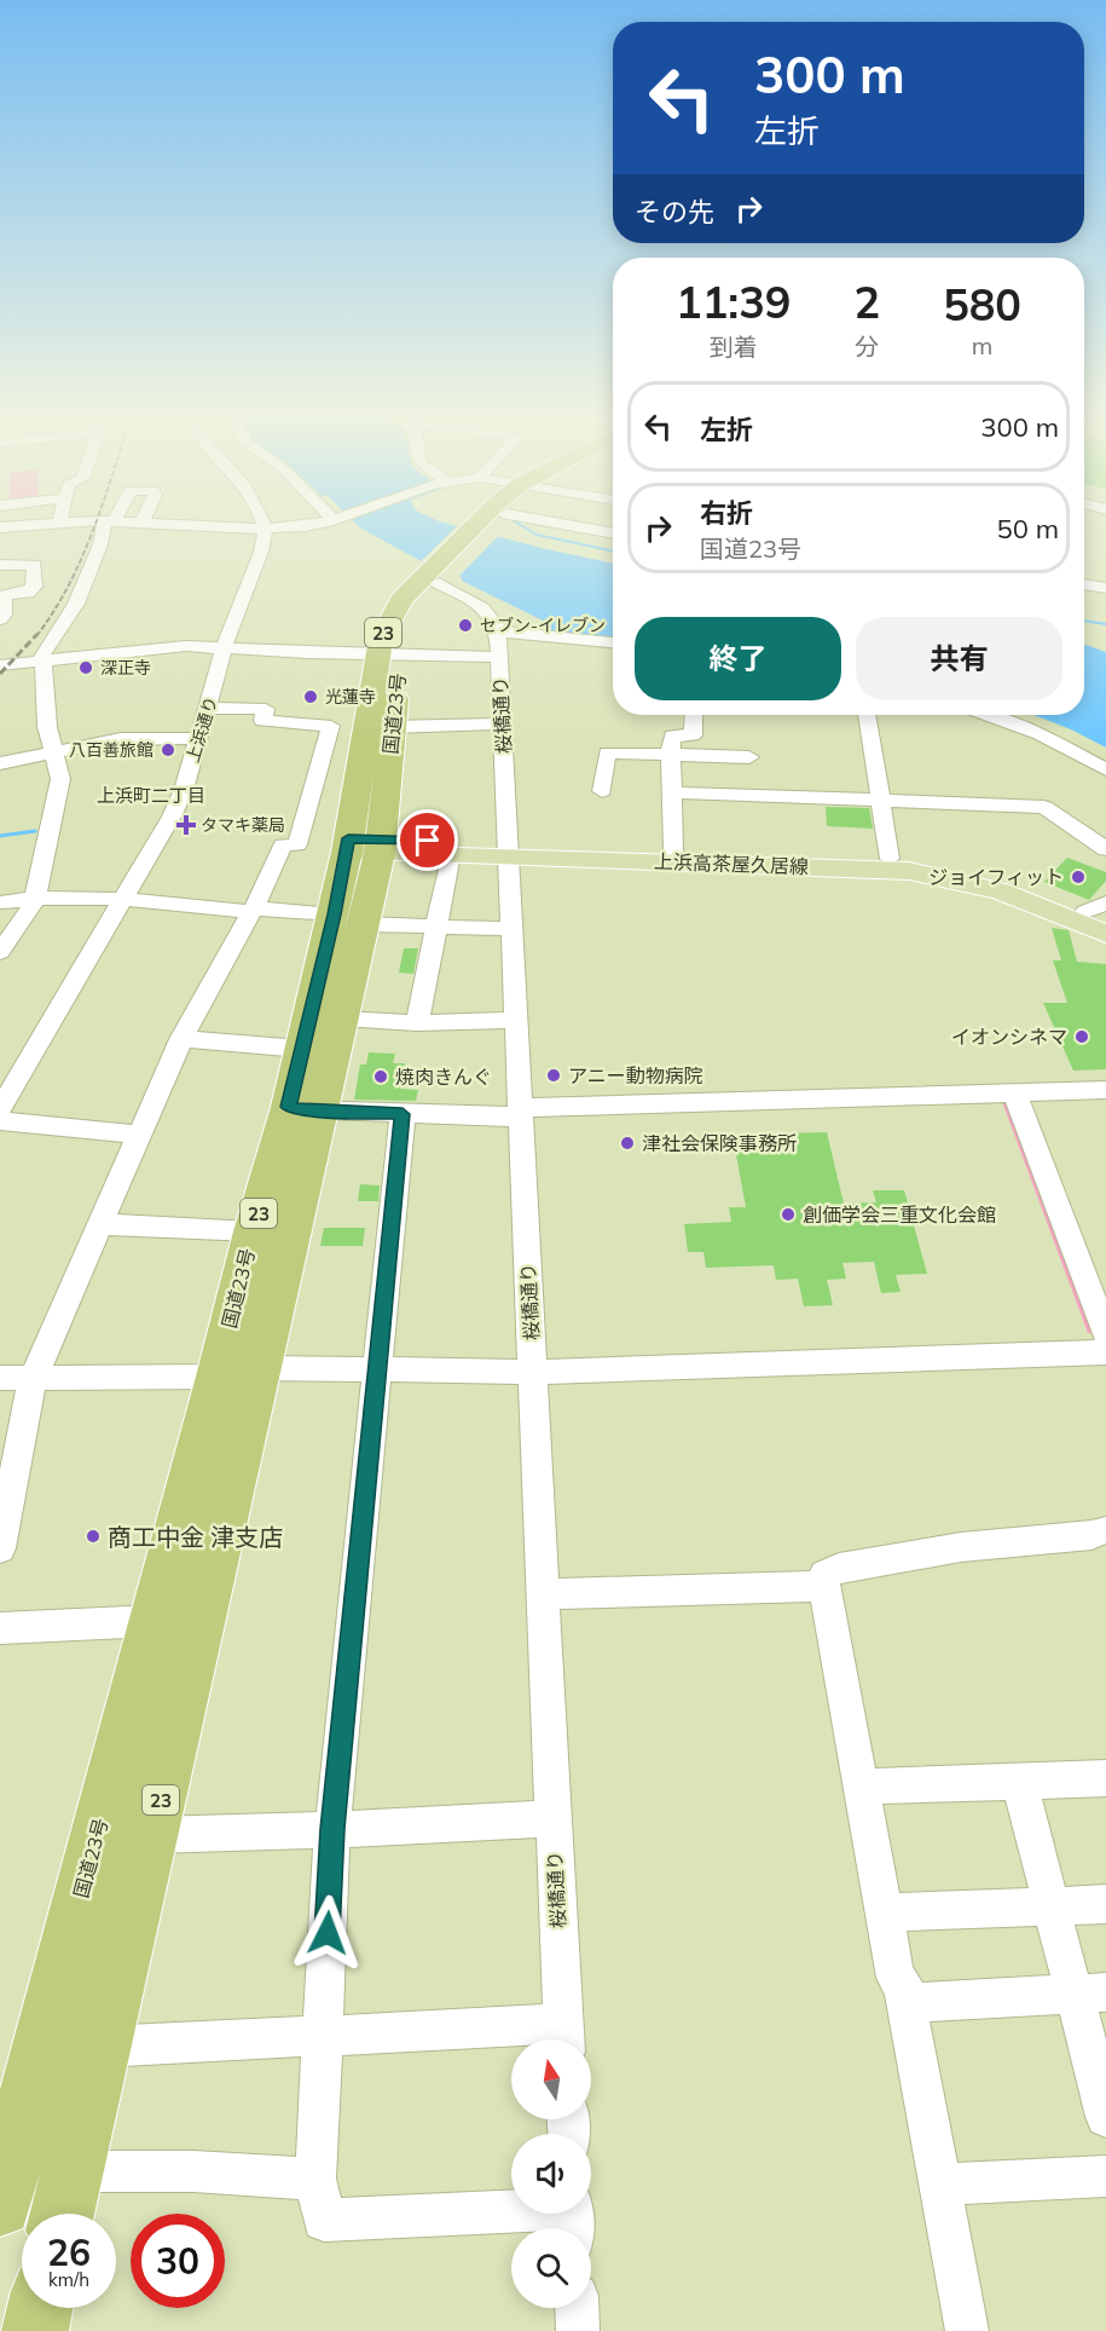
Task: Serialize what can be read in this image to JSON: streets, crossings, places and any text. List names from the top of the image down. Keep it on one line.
{"streets":{"highway":["23","国道23号"],"main road":["上浜高茶屋久居線"],"street":["桜橋通り","上浜通り"]},"crossings":[["国道23号","上浜高茶屋久居線"],["桜橋通り","上浜高茶屋久居線"]],"districts":["上浜町二丁目"],"places":{"other":["セブン-イレブン","深正寺","光蓮寺","八百善旅館","ジョイフィット","イオンシネマ","アニー動物病院","焼肉きんぐ","津社会保険事務所","創価学会三重文化会館","商工中金 津支店"],"health":["タマキ薬局"]},"north":"top","page":{"turn":["300 m","左折"],"then":"その先","eta":["11:39","到着","2","分","580","m"],"list":[{"name":"左折","value":"300 m"},{"name":"右折","note":"国道23号","value":"50 m"}],"buttons":["終了","共有"],"speed":"26 km/h","limit":"30"}}
